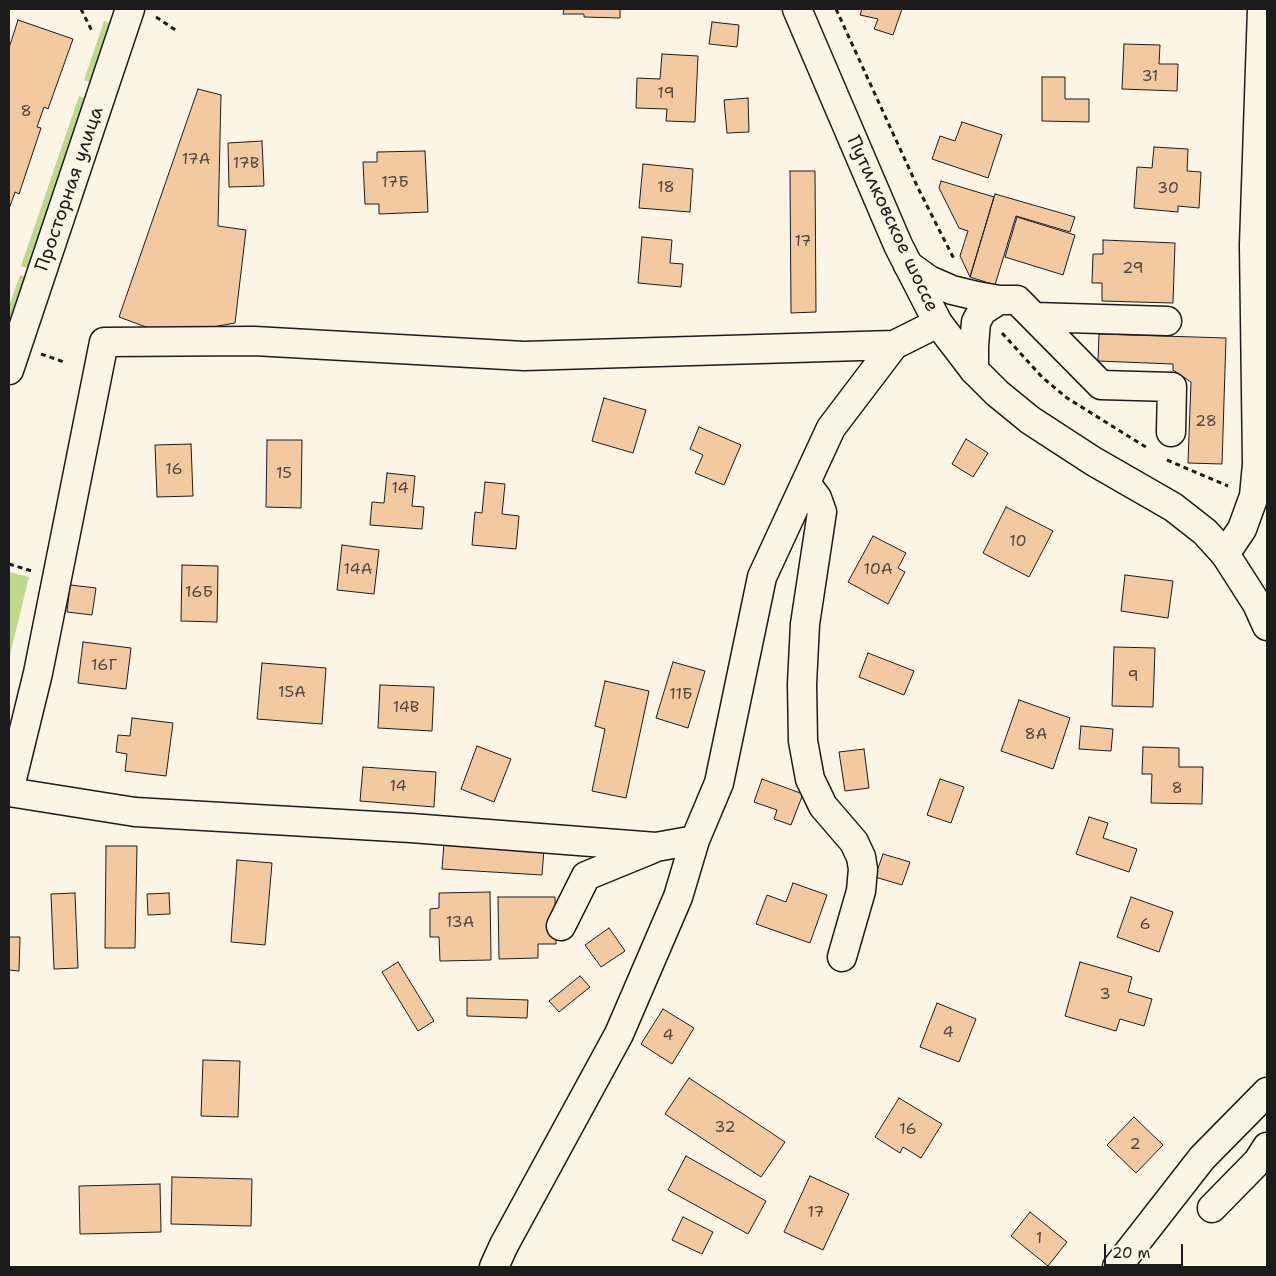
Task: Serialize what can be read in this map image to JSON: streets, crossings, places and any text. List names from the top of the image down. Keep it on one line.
{"streets":{"street":["Просторная улица","Путилковское шоссе"]},"house_numbers":["31","19","8","17А","17В","17Б","18","30","17","29","28","16","15","14","10","14А","10А","16Б","16Г","9","15А","11Б","14В","8А","14","8","13А","6","3","4","4","32","16","2","17","1"],"scale_bar":"20 m"}
